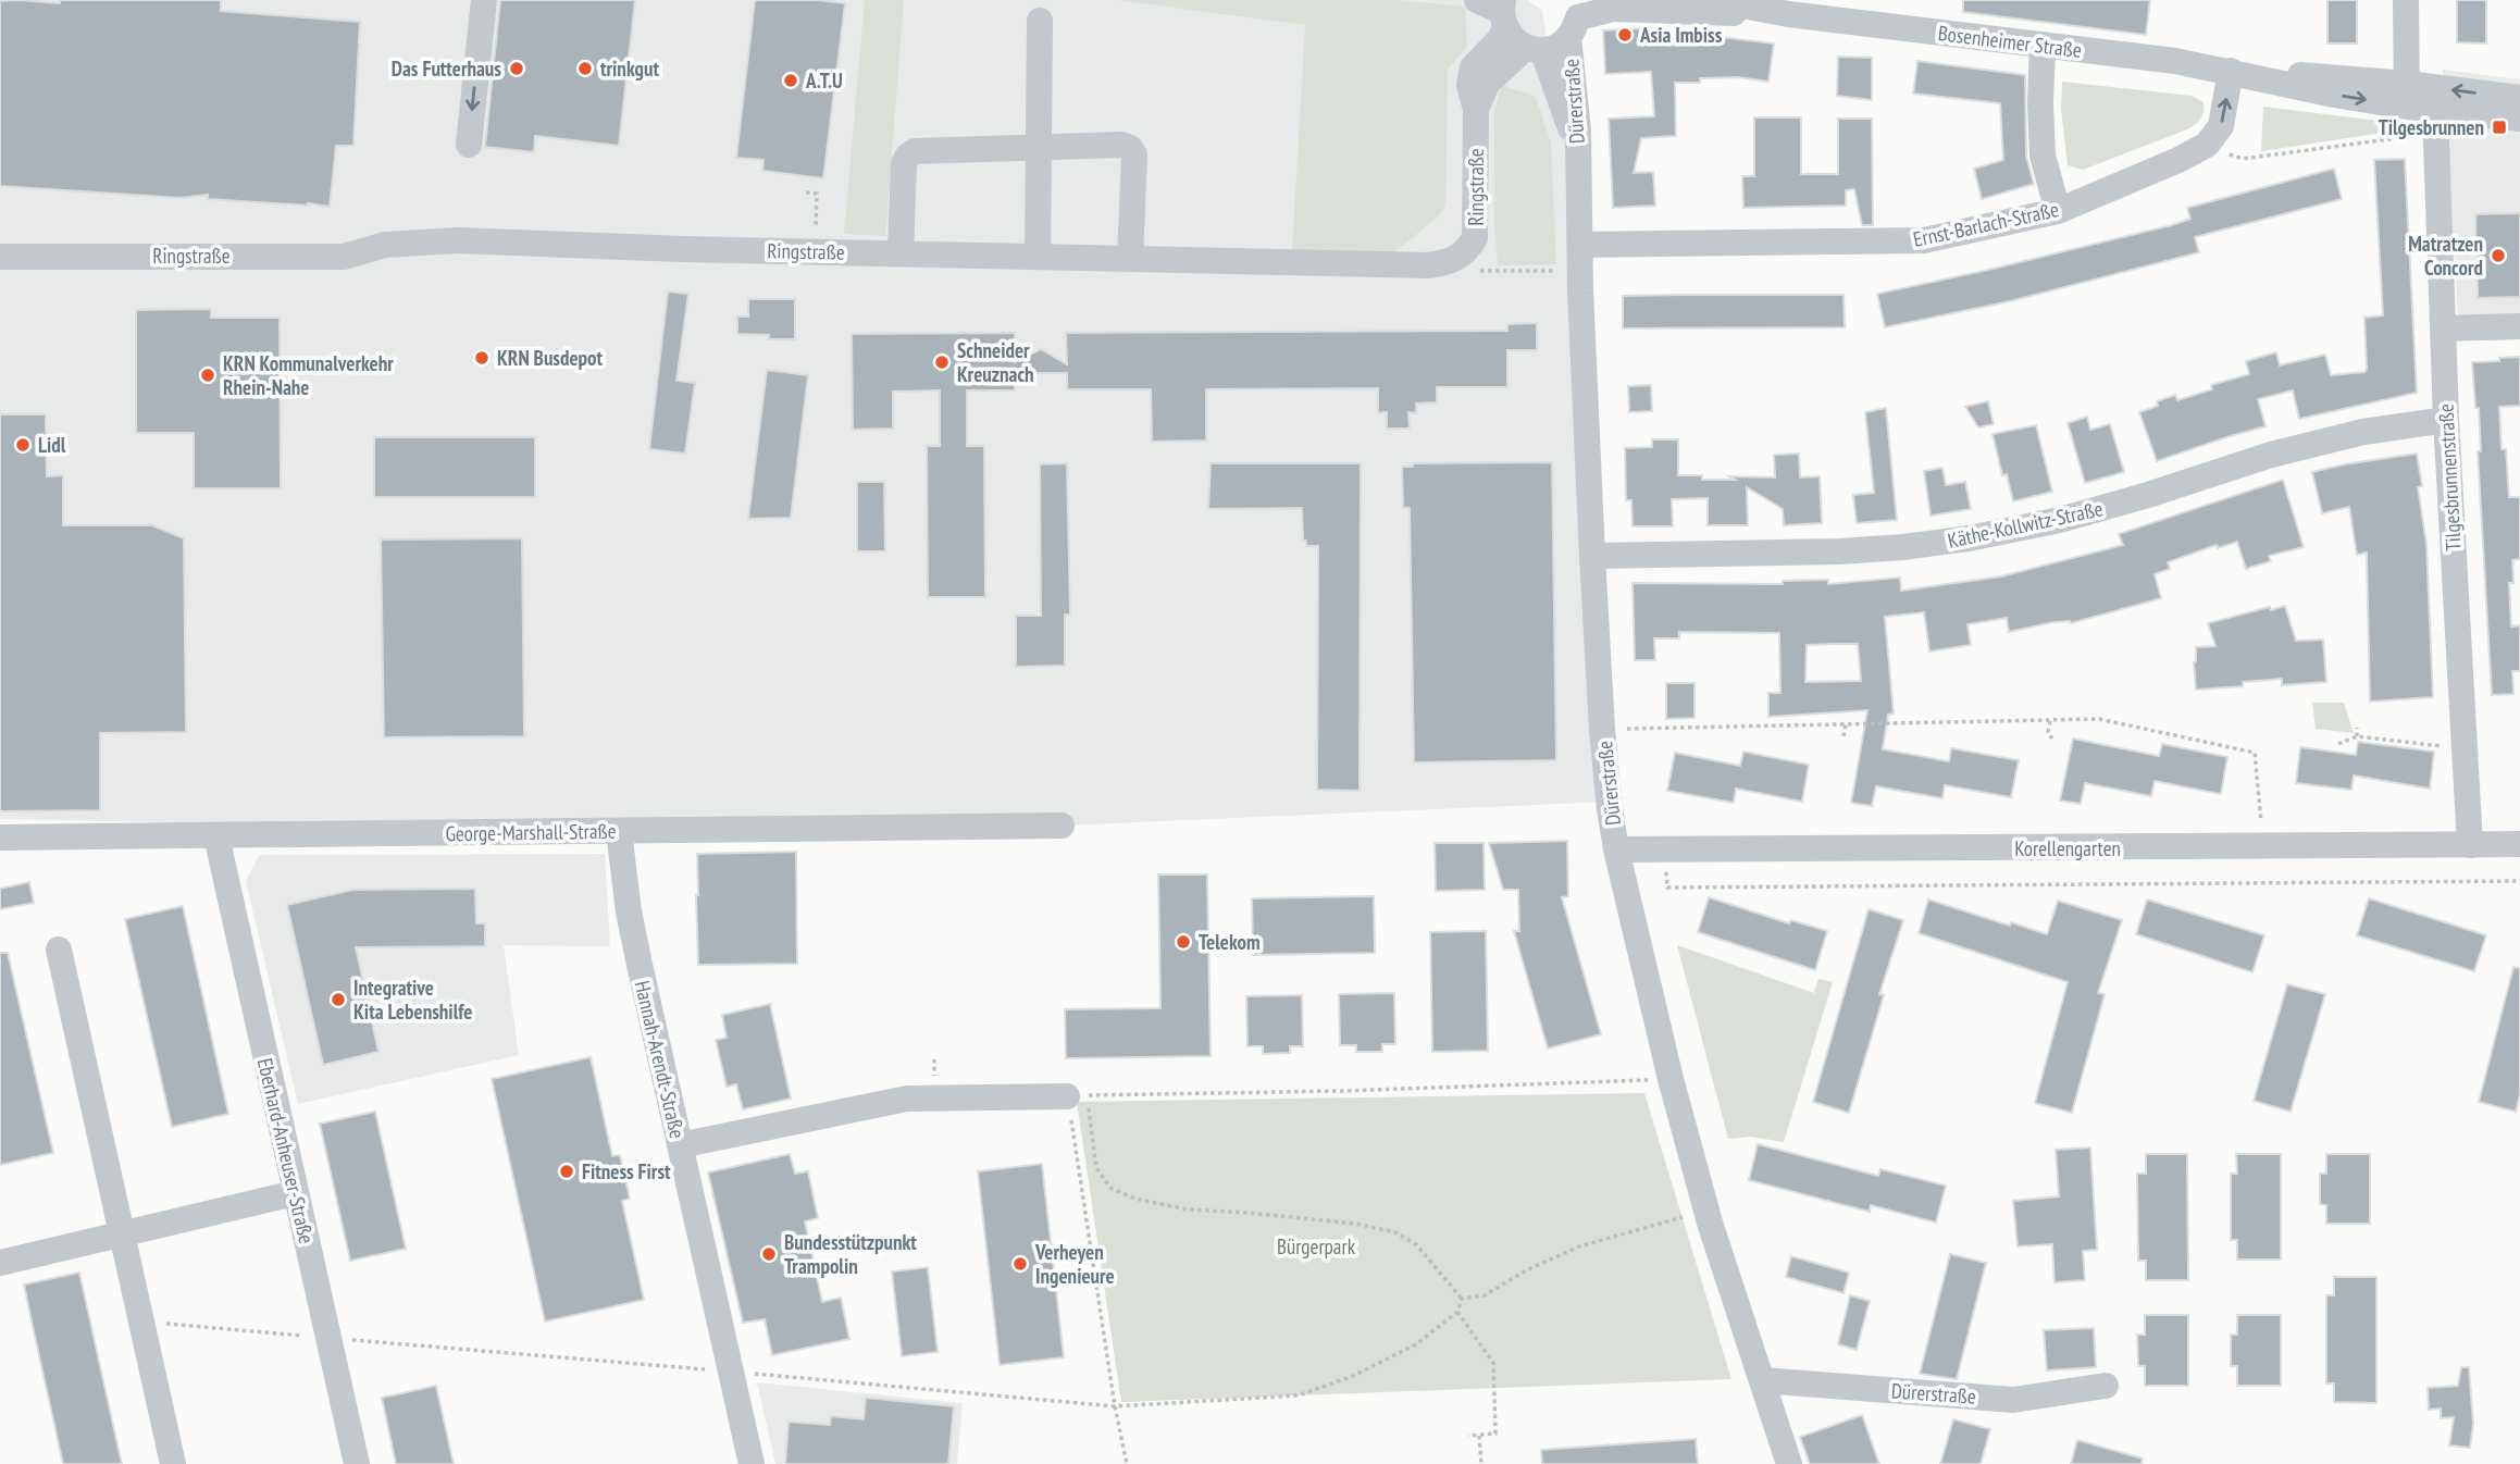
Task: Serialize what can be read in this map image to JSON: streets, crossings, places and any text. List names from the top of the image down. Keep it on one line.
{"streets":{"street":["Bosenheimer Straße","Dürerstraße","Ringstraße","Ernst-Barlach-Straße","Tilgesbrunnenstraße","Käthe-Kollwitz-Straße","George-Marshall-Straße","Korellengarten","Hannah-Arendt-Straße","Eberhard-Anheuser-Straße"]},"crossings":[["Bosenheimer Straße","Dürerstraße"],["Bosenheimer Straße","Ringstraße"],["Bosenheimer Straße","Tilgesbrunnenstraße"],["Dürerstraße","Ringstraße"],["Dürerstraße","Ernst-Barlach-Straße"],["Dürerstraße","Käthe-Kollwitz-Straße"],["Dürerstraße","Korellengarten"],["Tilgesbrunnenstraße","Käthe-Kollwitz-Straße"],["Tilgesbrunnenstraße","Korellengarten"],["George-Marshall-Straße","Hannah-Arendt-Straße"],["George-Marshall-Straße","Eberhard-Anheuser-Straße"]],"parks":["Bürgerpark"],"places":{"other":["Asia Imbiss","Das Futterhaus","trinkgut","A.T.U","Matratzen Concord","KRN Busdepot","Schneider Kreuznach","KRN Kommunalverkehr Rhein-Nahe","Lidl","Telekom","Integrative Kita Lebenshilfe","Fitness First","Bundesstützpunkt Trampolin","Verheyen Ingenieure"],"transit":["Tilgesbrunnen"]}}
